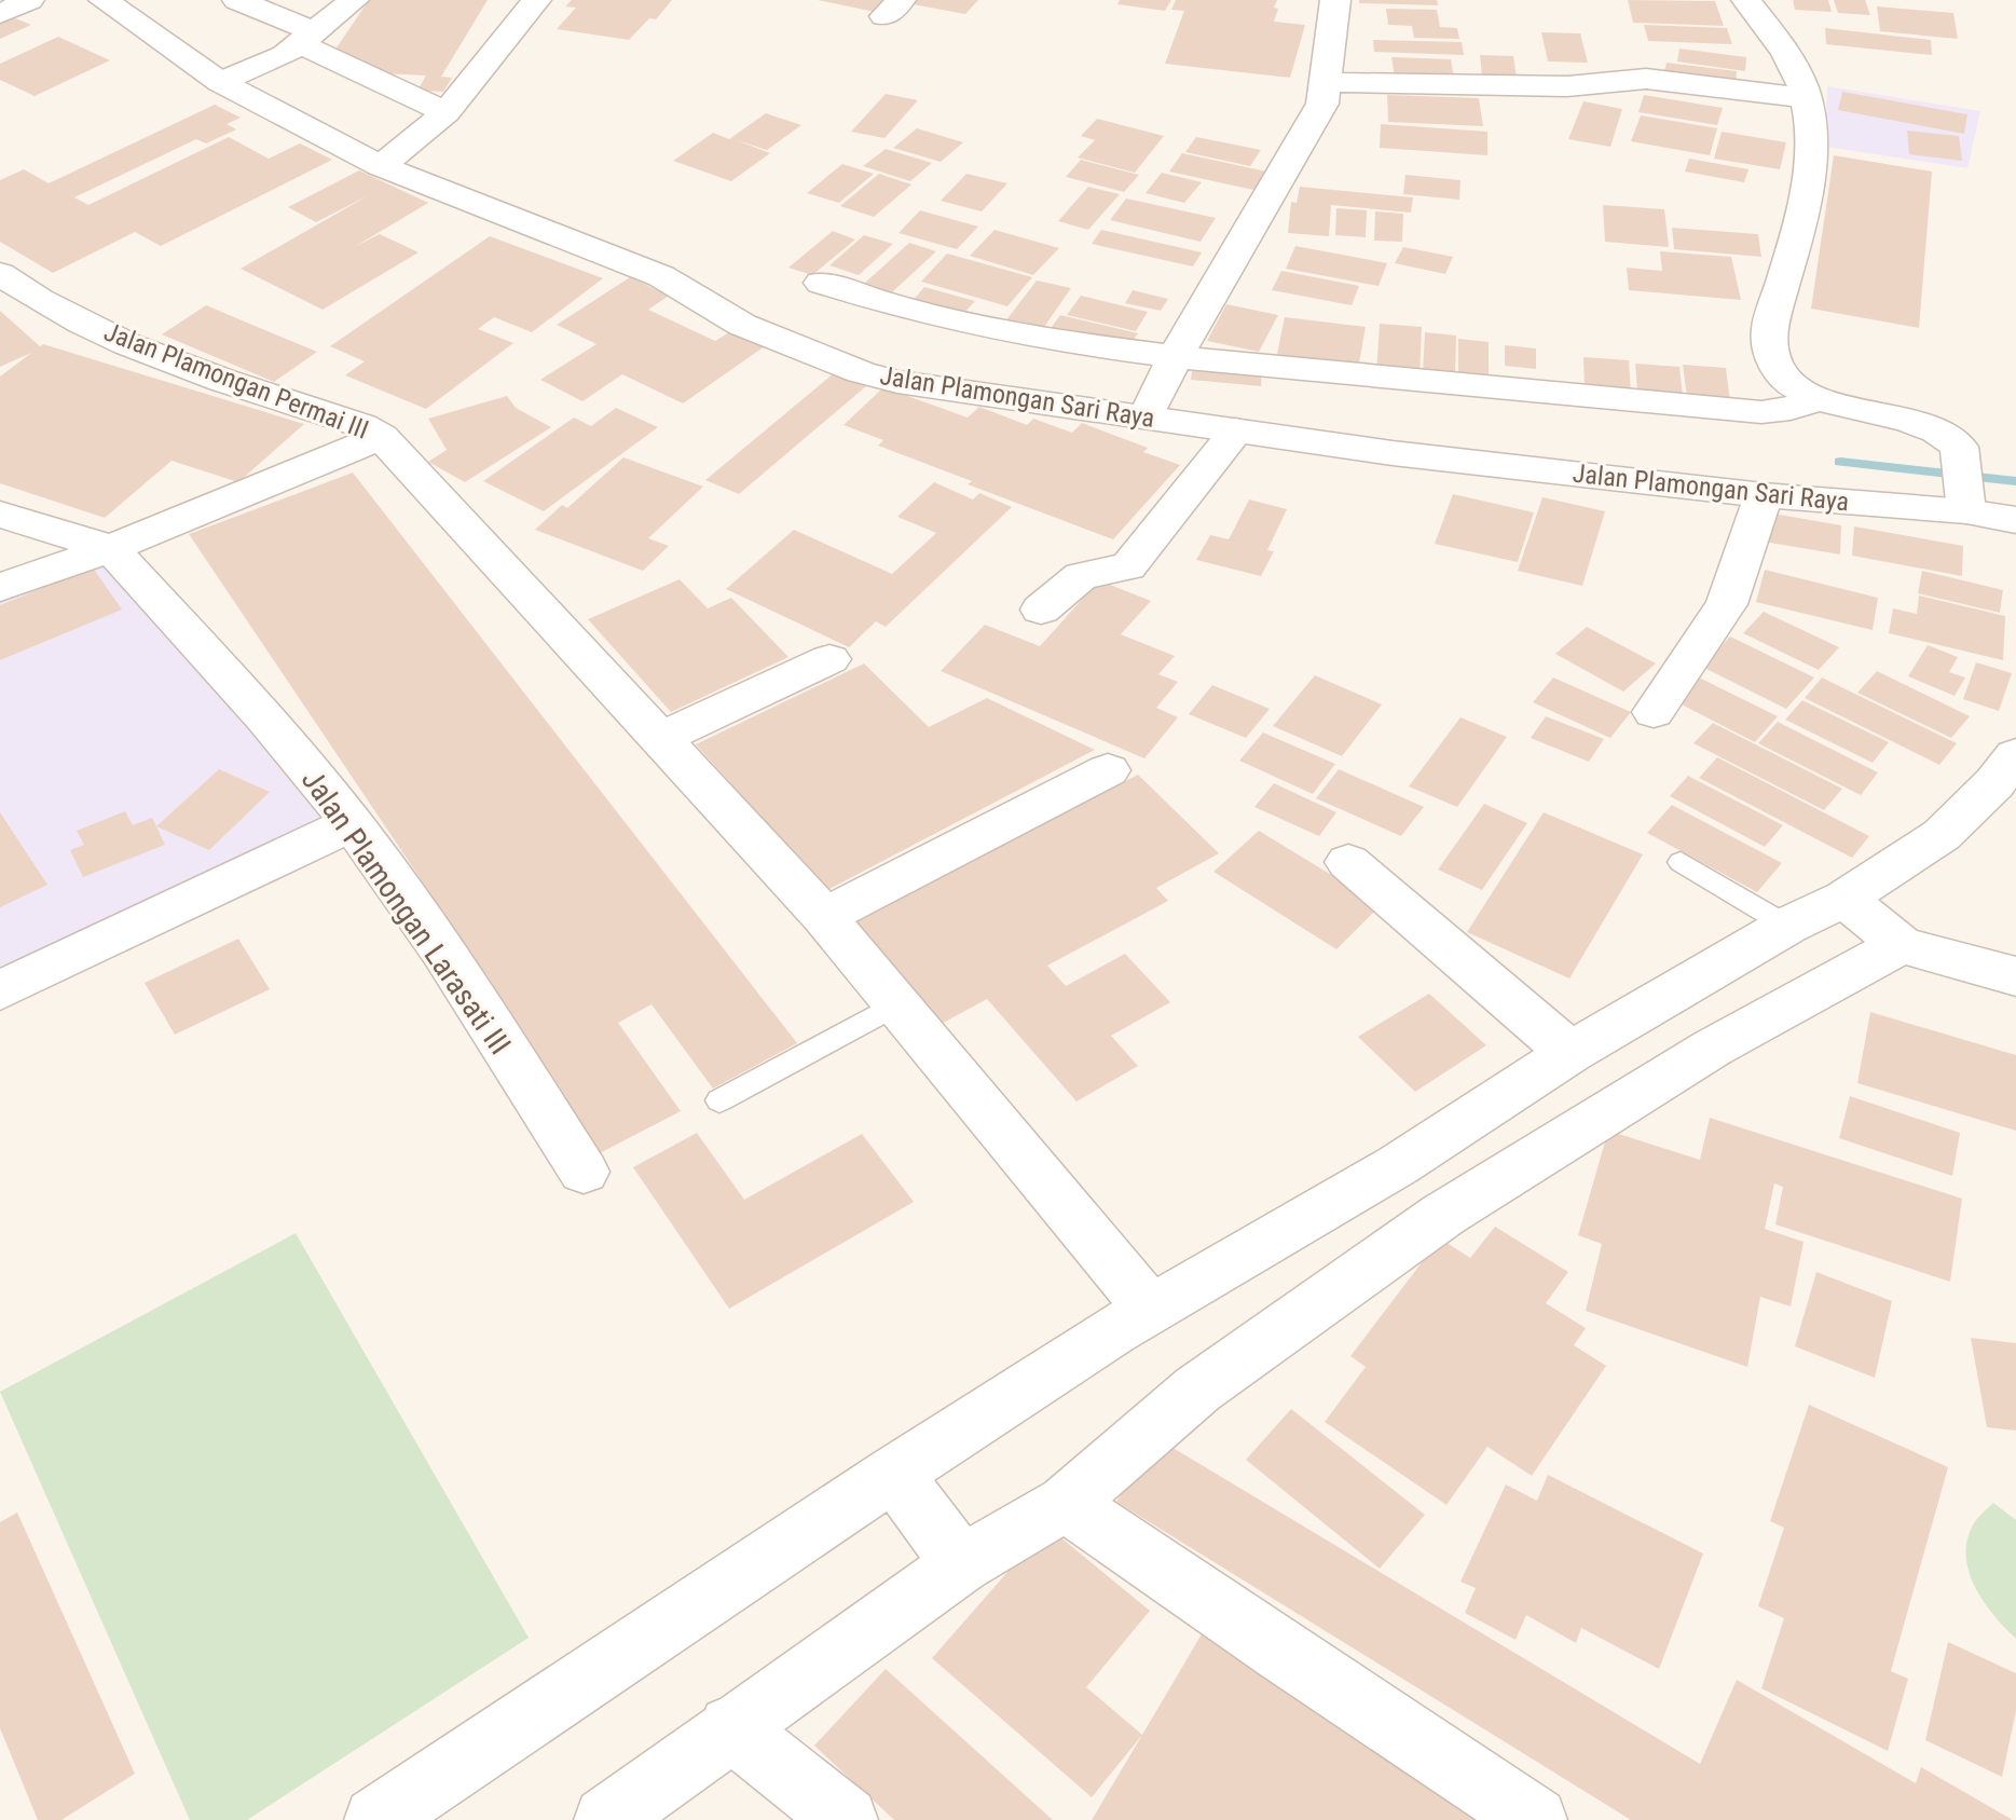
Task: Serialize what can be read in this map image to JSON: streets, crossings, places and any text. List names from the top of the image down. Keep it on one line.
{"streets":{"street":["Jalan Plamongan Permai III","Jalan Plamongan Sari Raya","Jalan Plamongan Larasati III"]}}
